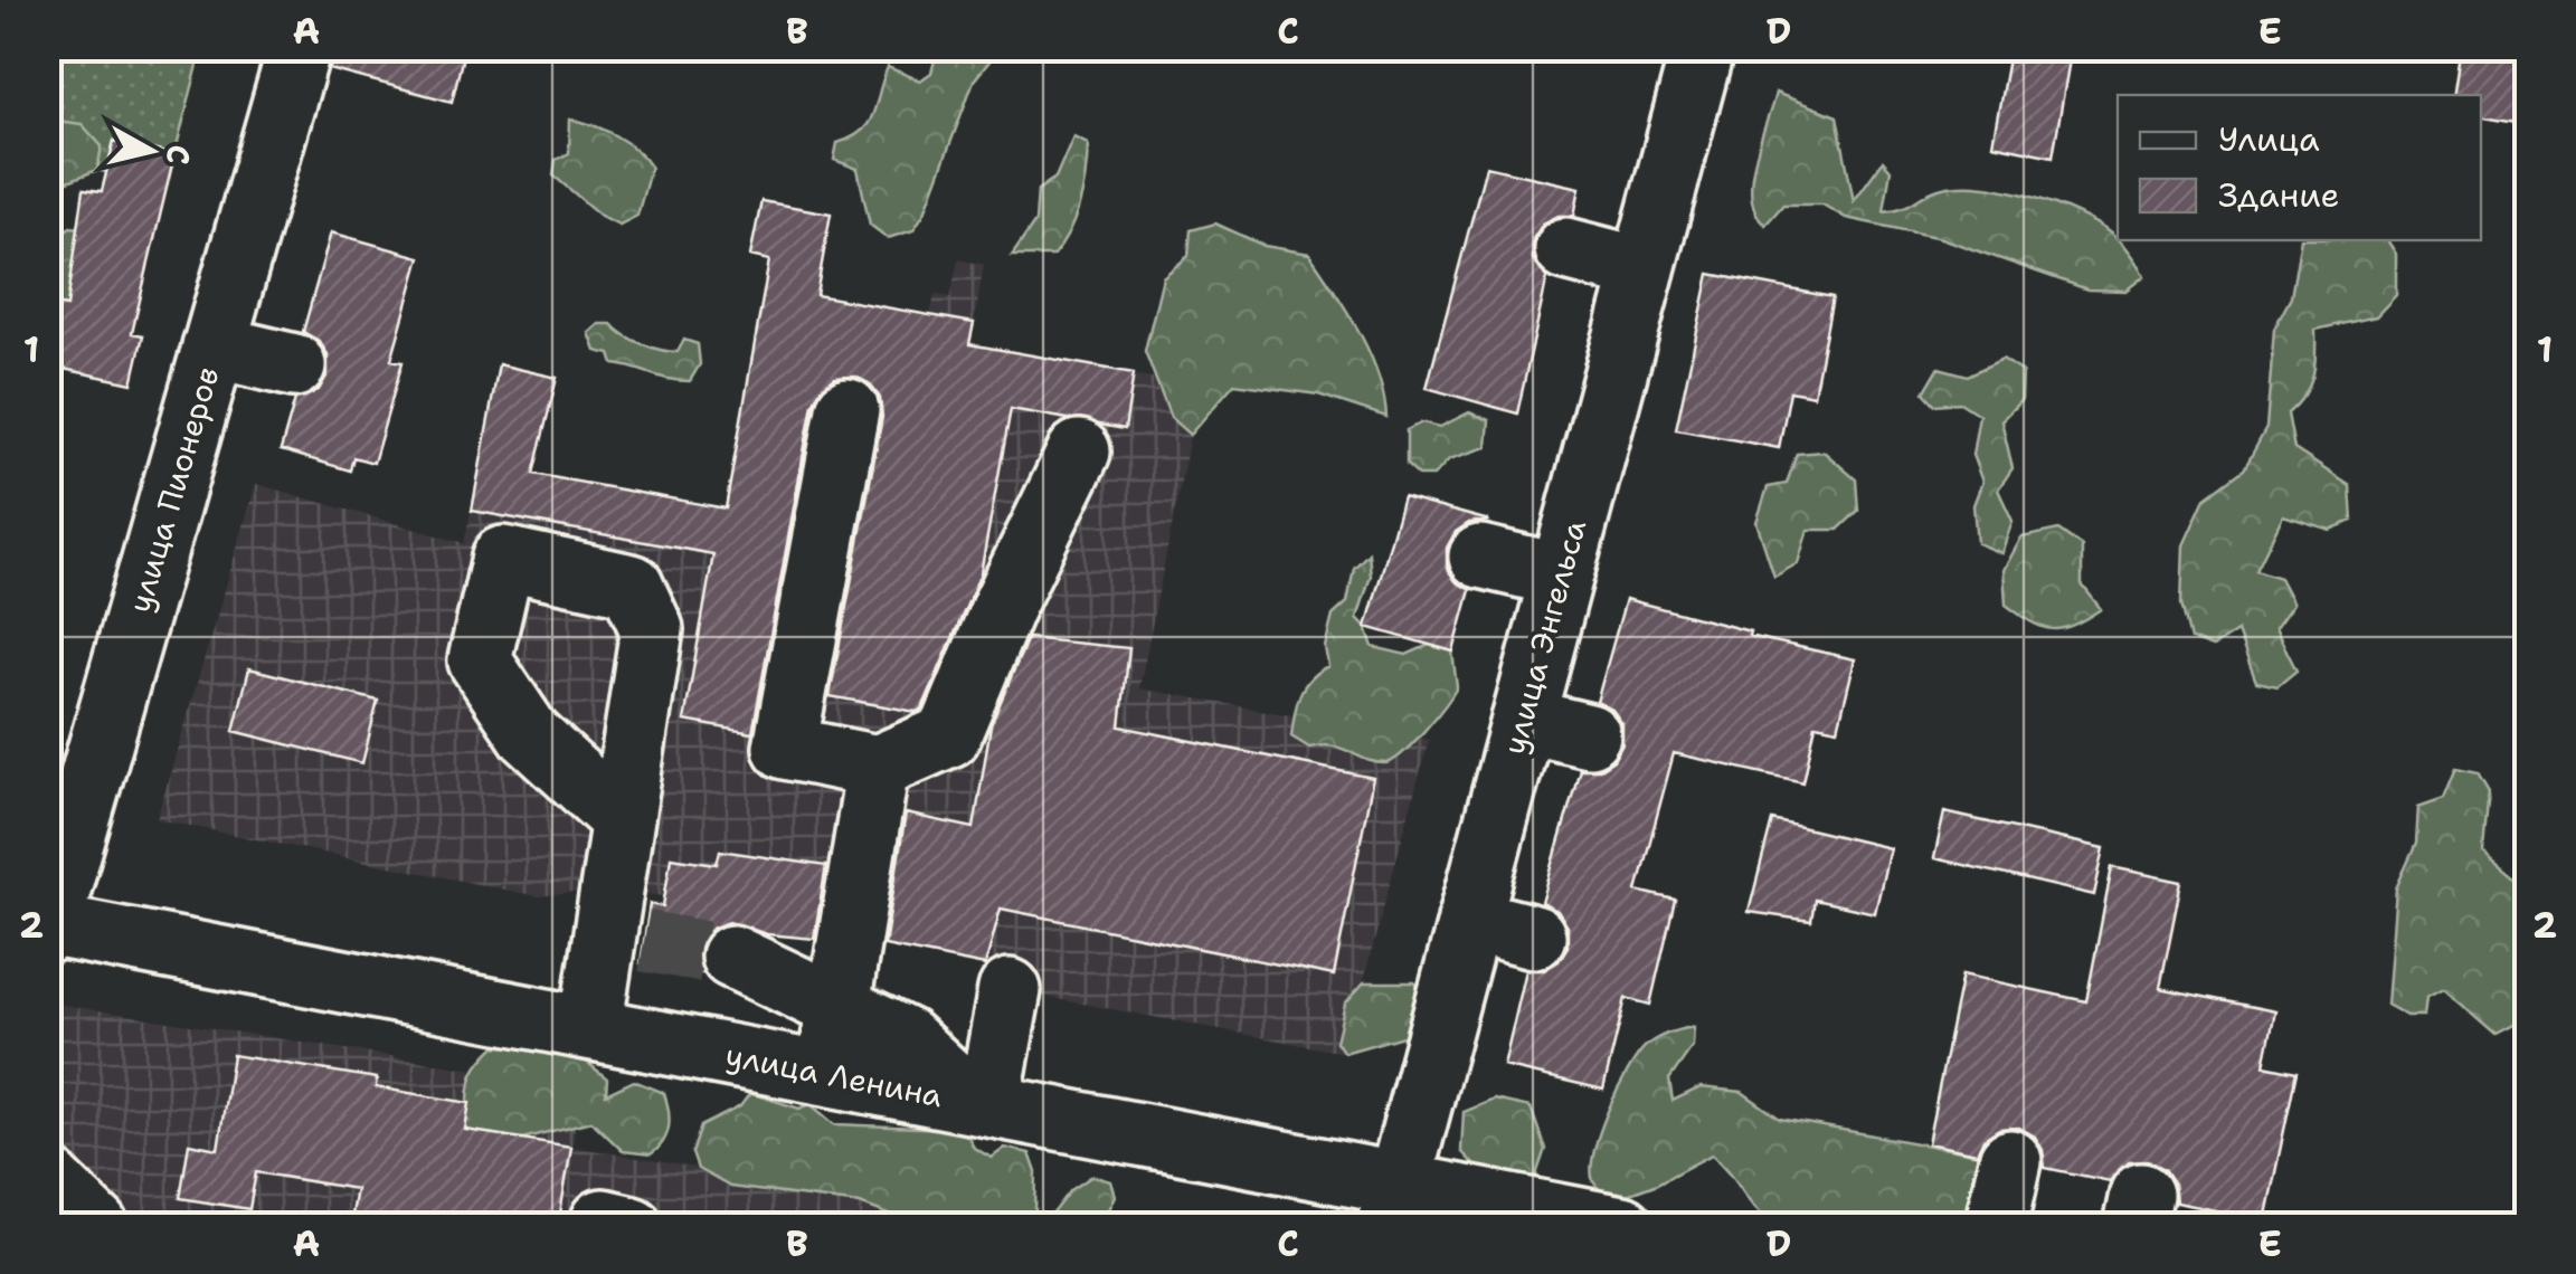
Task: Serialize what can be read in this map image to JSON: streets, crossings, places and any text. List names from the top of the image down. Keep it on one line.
{"streets":{"street":["улица Пионеров","улица Энгельса","улица Ленина"]},"crossings":[["улица Пионеров","улица Ленина"],["улица Энгельса","улица Ленина"]],"legend":["Улица","Здание"],"north":"right","grid":{"columns":["A","B","C","D","E"],"rows":["1","2"]}}
